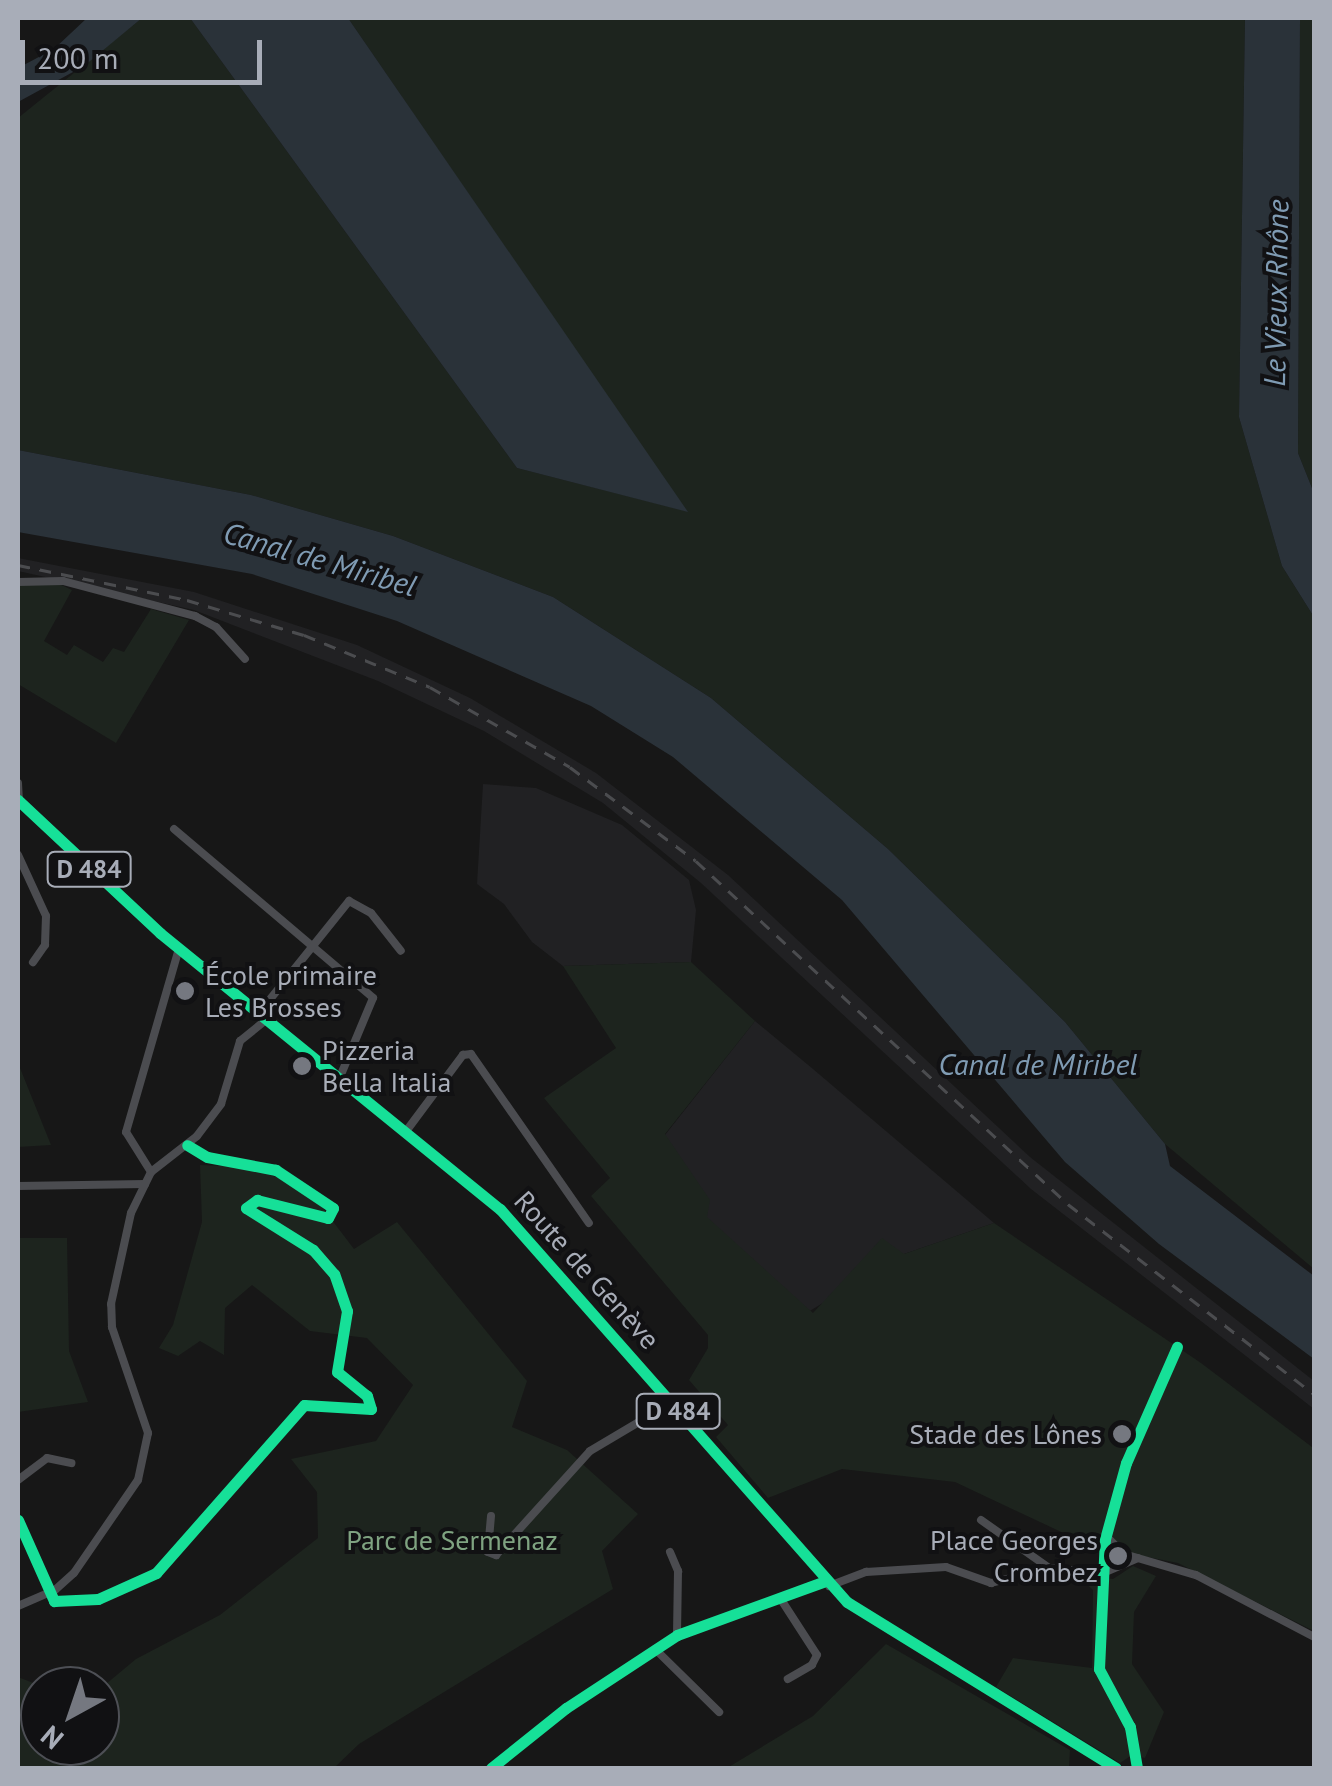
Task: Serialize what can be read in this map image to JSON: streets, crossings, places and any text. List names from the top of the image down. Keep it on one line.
{"streets":{"street":["D 484","Route de Genève"]},"water":["Le Vieux Rhône","Canal de Miribel"],"parks":["Parc de Sermenaz"],"places":["École primaire Les Brosses","Pizzeria Bella Italia","Stade des Lônes","Place Georges Crombez"],"scale_bar":"200 m","north":"bottom left"}
